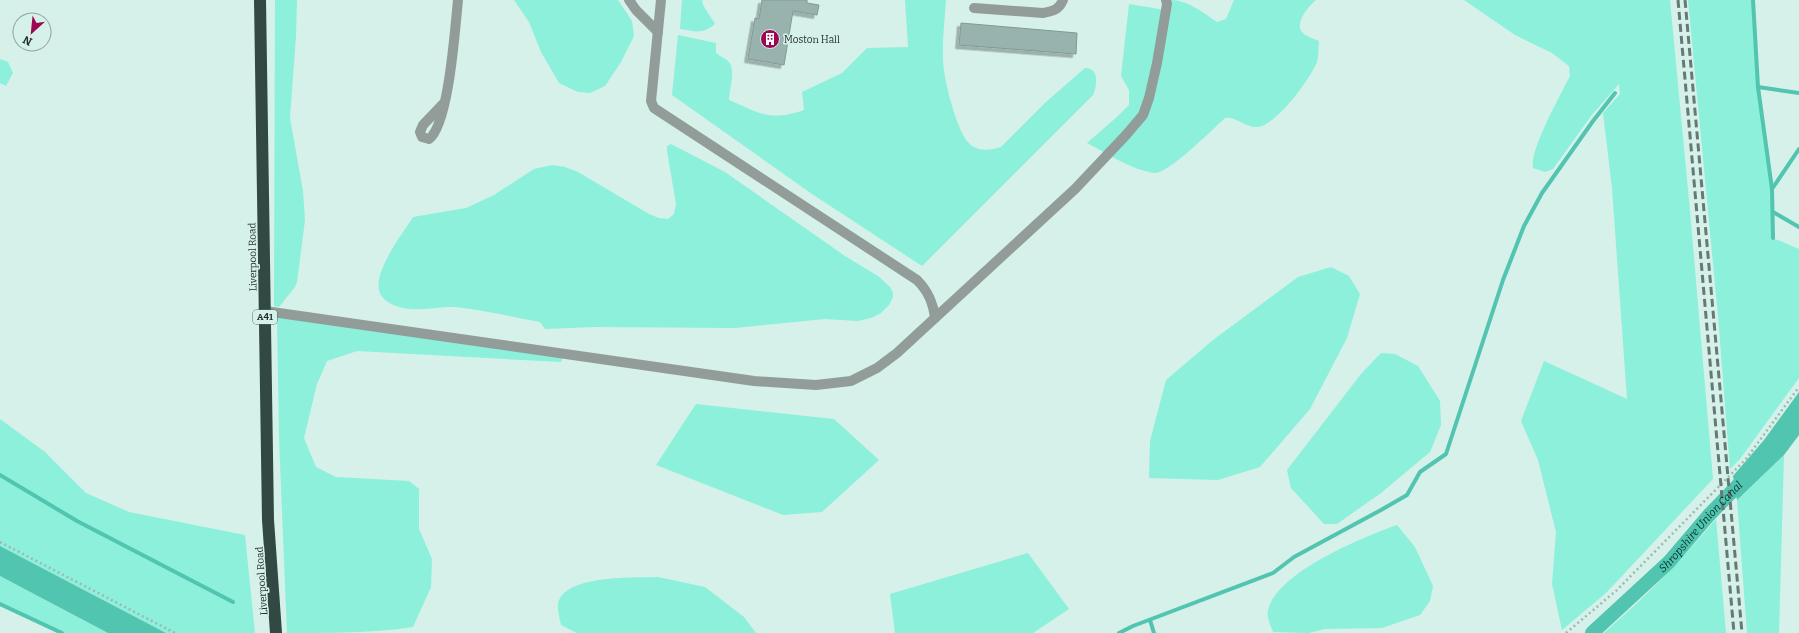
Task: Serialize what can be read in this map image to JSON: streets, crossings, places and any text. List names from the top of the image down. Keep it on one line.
{"streets":{"highway":["Liverpool Road","A41"]},"water":["Shropshire Union Canal"],"places":{"building":["Moston Hall"]},"north":"bottom left"}
